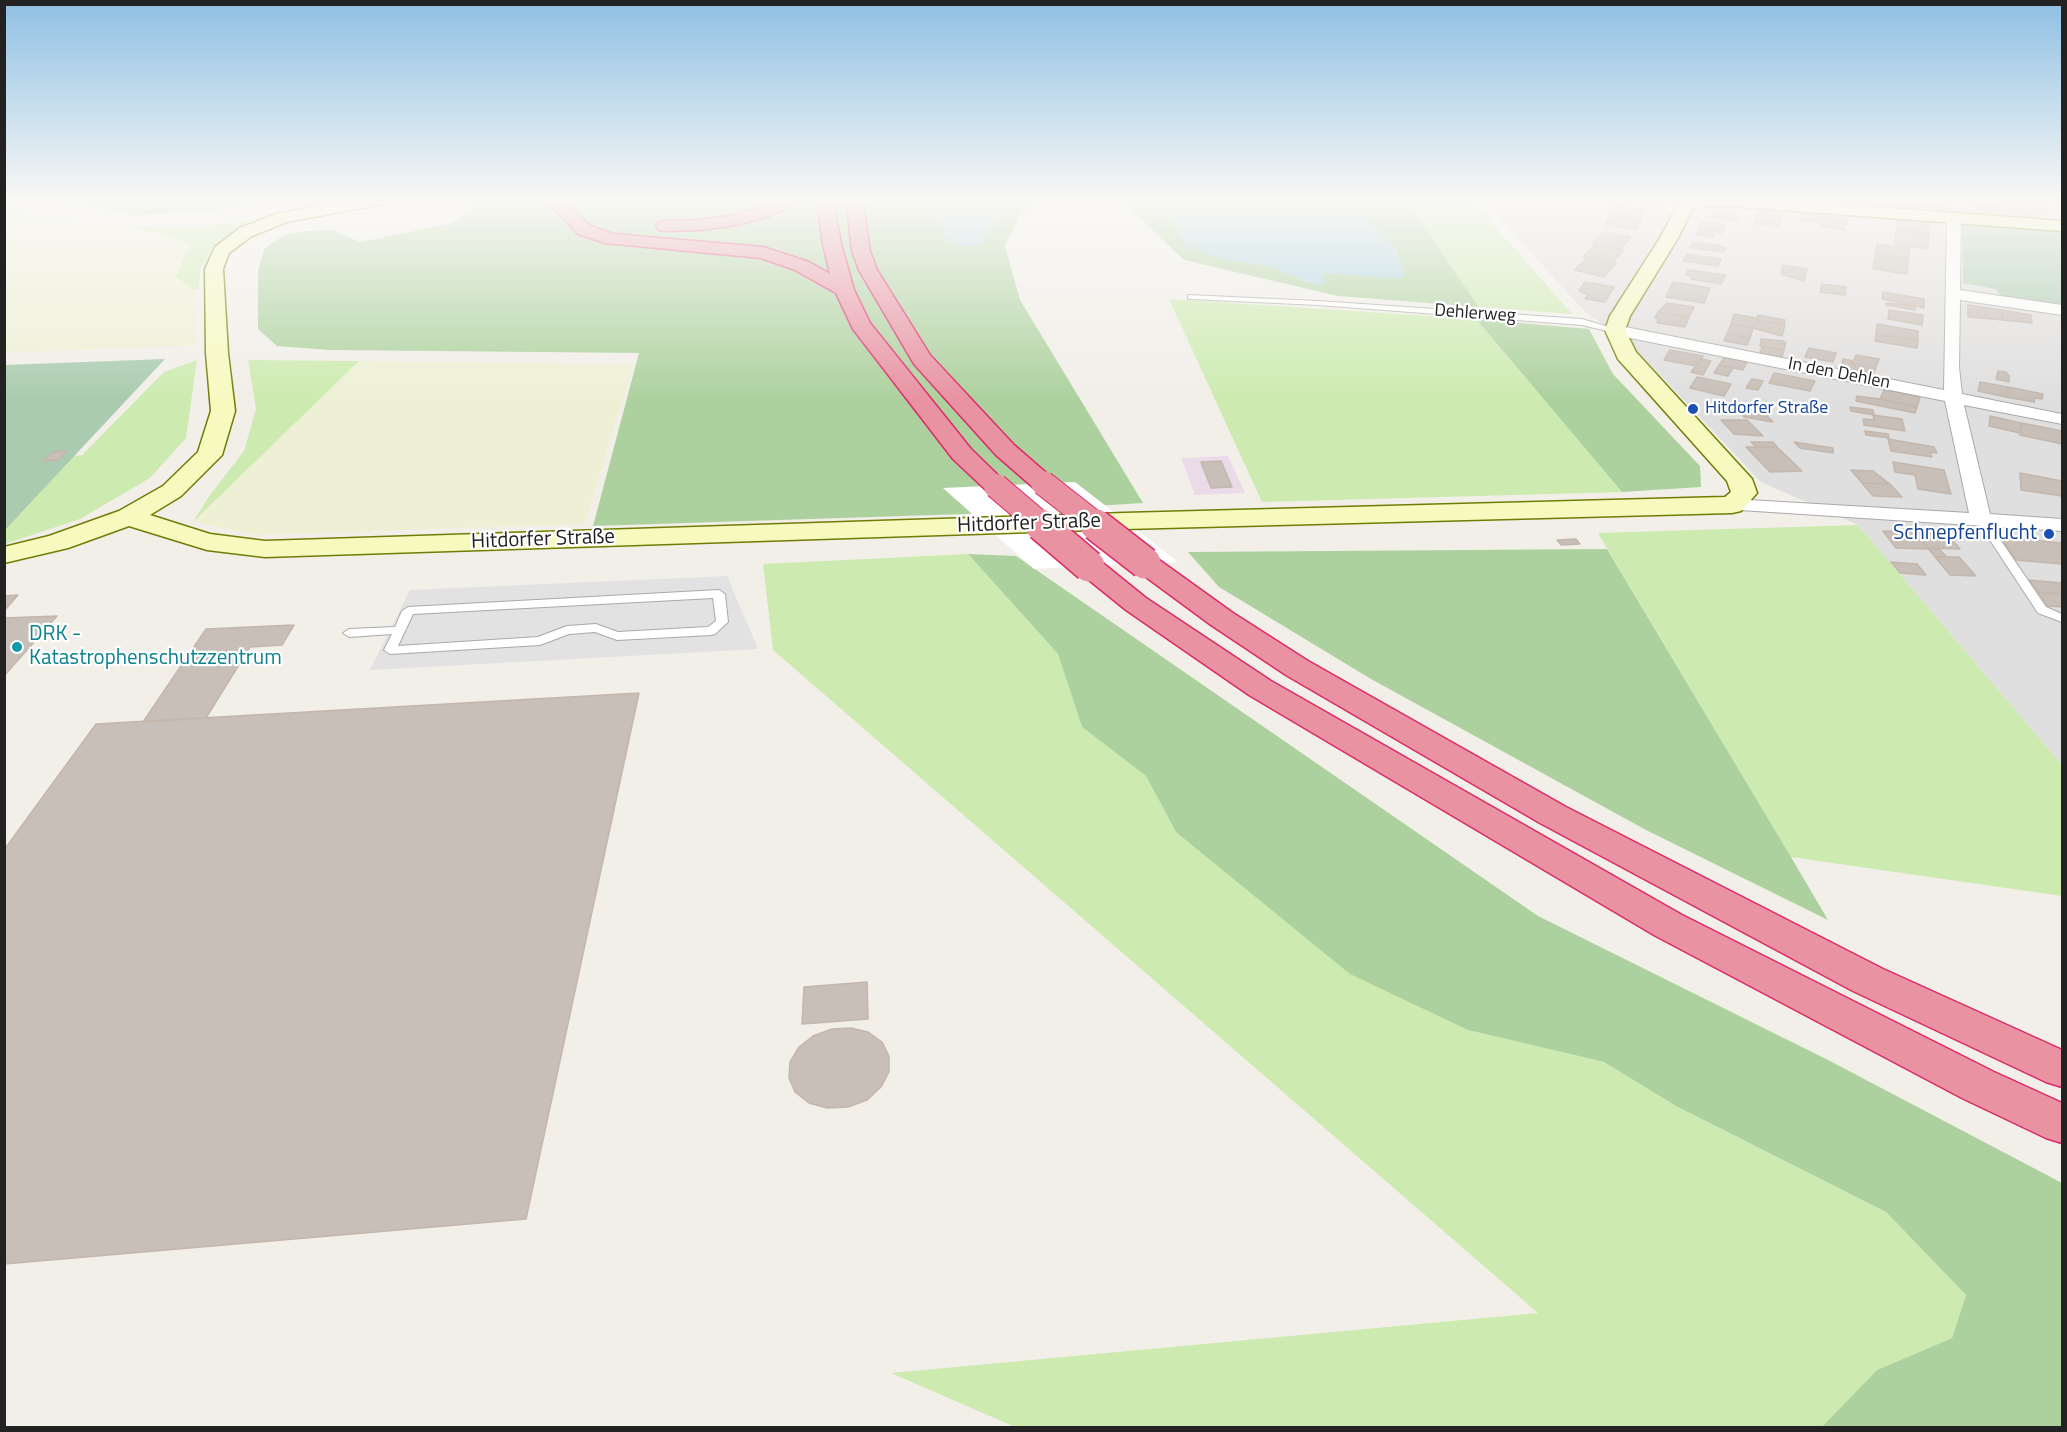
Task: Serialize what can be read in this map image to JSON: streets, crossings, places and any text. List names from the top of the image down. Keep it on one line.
{"streets":{"street":["In den Dehlen","Hitdorfer Straße"],"lane":["Dehlerweg"]},"crossings":[["Dehlerweg","In den Dehlen"]],"places":["Hitdorfer Straße","Schnepfenflucht","DRK - Katastrophenschutzzentrum"]}
